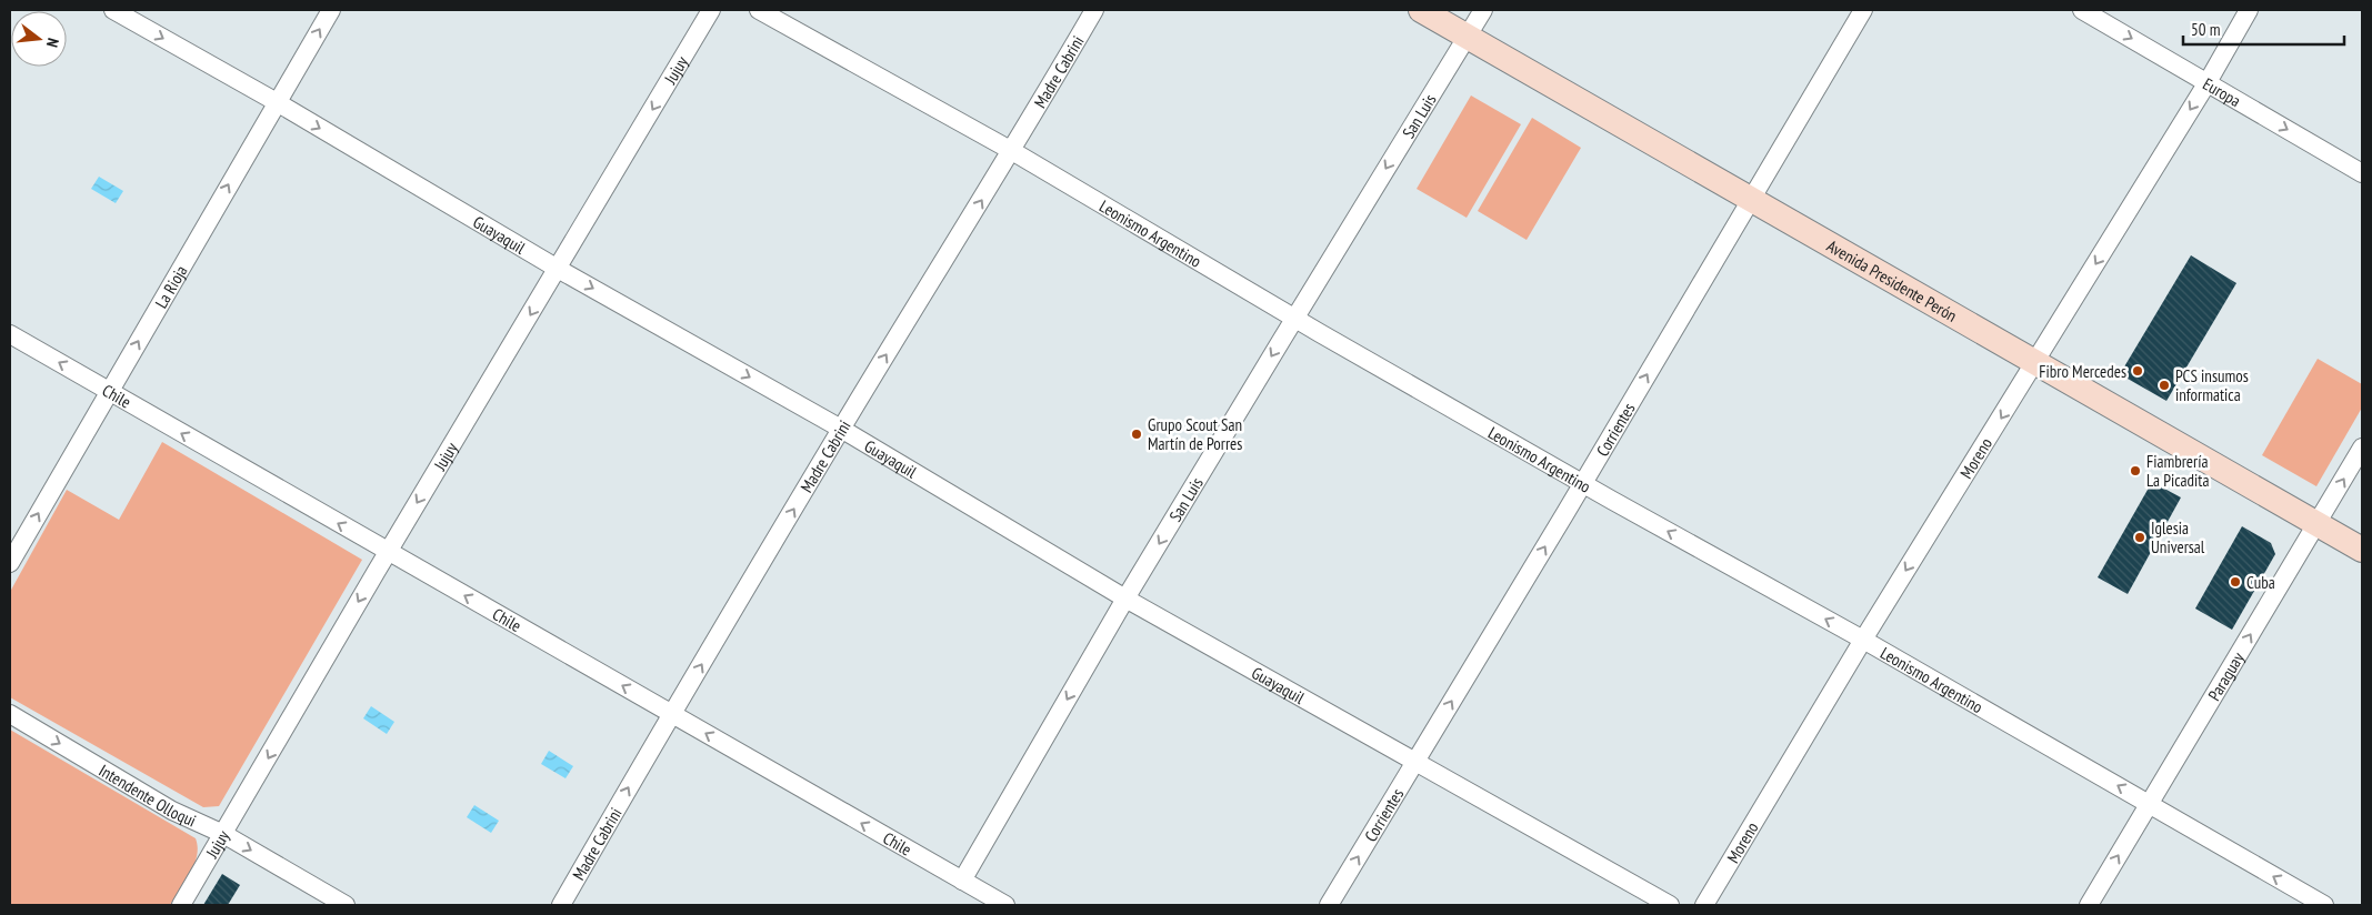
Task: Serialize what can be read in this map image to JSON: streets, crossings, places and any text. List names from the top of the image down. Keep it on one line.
{"streets":{"main road":["Avenida Presidente Perón"],"street":["Jujuy","Madre Cabrini","Europa","San Luis","Leonismo Argentino","Guayaquil","La Rioja","Chile","Corrientes","Moreno","Paraguay","Intendente Olloqui"]},"crossings":[["Jujuy","Guayaquil"],["Jujuy","Chile"],["Jujuy","Intendente Olloqui"],["Madre Cabrini","Leonismo Argentino"],["Madre Cabrini","Guayaquil"],["Madre Cabrini","Chile"],["Europa","Moreno"],["San Luis","Leonismo Argentino"],["San Luis","Guayaquil"],["San Luis","Avenida Presidente Perón"],["San Luis","Chile"],["Leonismo Argentino","Corrientes"],["Leonismo Argentino","Moreno"],["Leonismo Argentino","Paraguay"],["Guayaquil","La Rioja"],["Guayaquil","Corrientes"],["Avenida Presidente Perón","Corrientes"],["Avenida Presidente Perón","Moreno"],["Avenida Presidente Perón","Paraguay"],["La Rioja","Chile"]],"one_way":["Jujuy","Madre Cabrini","Europa","San Luis","Leonismo Argentino","Guayaquil","La Rioja","Chile","Corrientes","Moreno","Paraguay","Intendente Olloqui"],"places":["Fibro Mercedes","PCS insumos informatica","Grupo Scout San Martín de Porres","Fiambrería La Picadita","Iglesia Universal","Cuba"],"scale_bar":"50 m","north":"right"}
